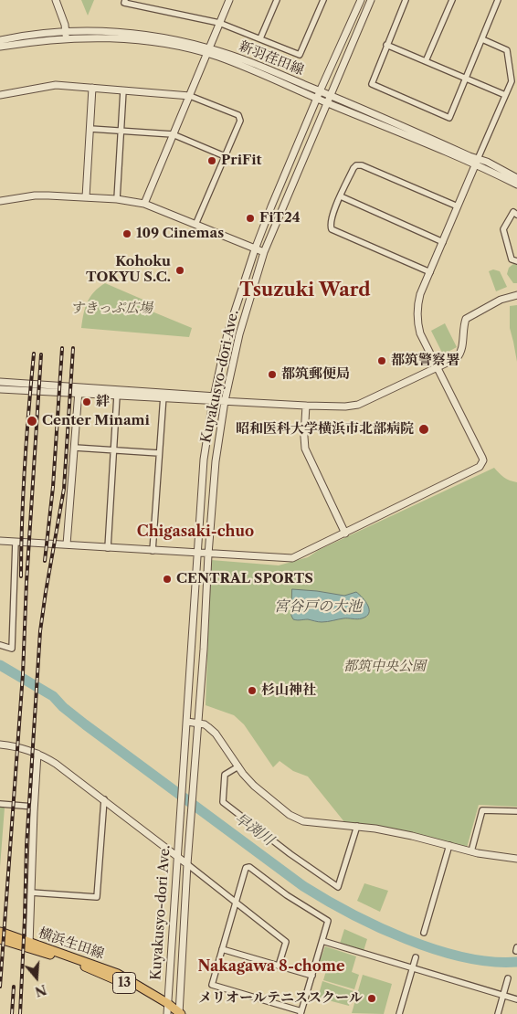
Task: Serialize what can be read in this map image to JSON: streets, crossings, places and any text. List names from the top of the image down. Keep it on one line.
{"streets":{"main road":["横浜生田線","13"],"street":["新羽荏田線","Kuyakusyo-dori Ave."]},"crossings":[["新羽荏田線","Kuyakusyo-dori Ave."],["Kuyakusyo-dori Ave.","横浜生田線"]],"districts":["Tsuzuki Ward","Chigasaki-chuo","Nakagawa 8-chome"],"water":["宮谷戸の大池","早渕川"],"parks":["すきっぷ広場","都筑中央公園"],"places":["PriFit","FiT24","109 Cinemas","Kohoku TOKYU S.C.","都筑警察署","都筑郵便局","絆","Center Minami","昭和医科大学横浜市北部病院","CENTRAL SPORTS","杉山神社","メリオールテニススクール"],"north":"bottom"}
